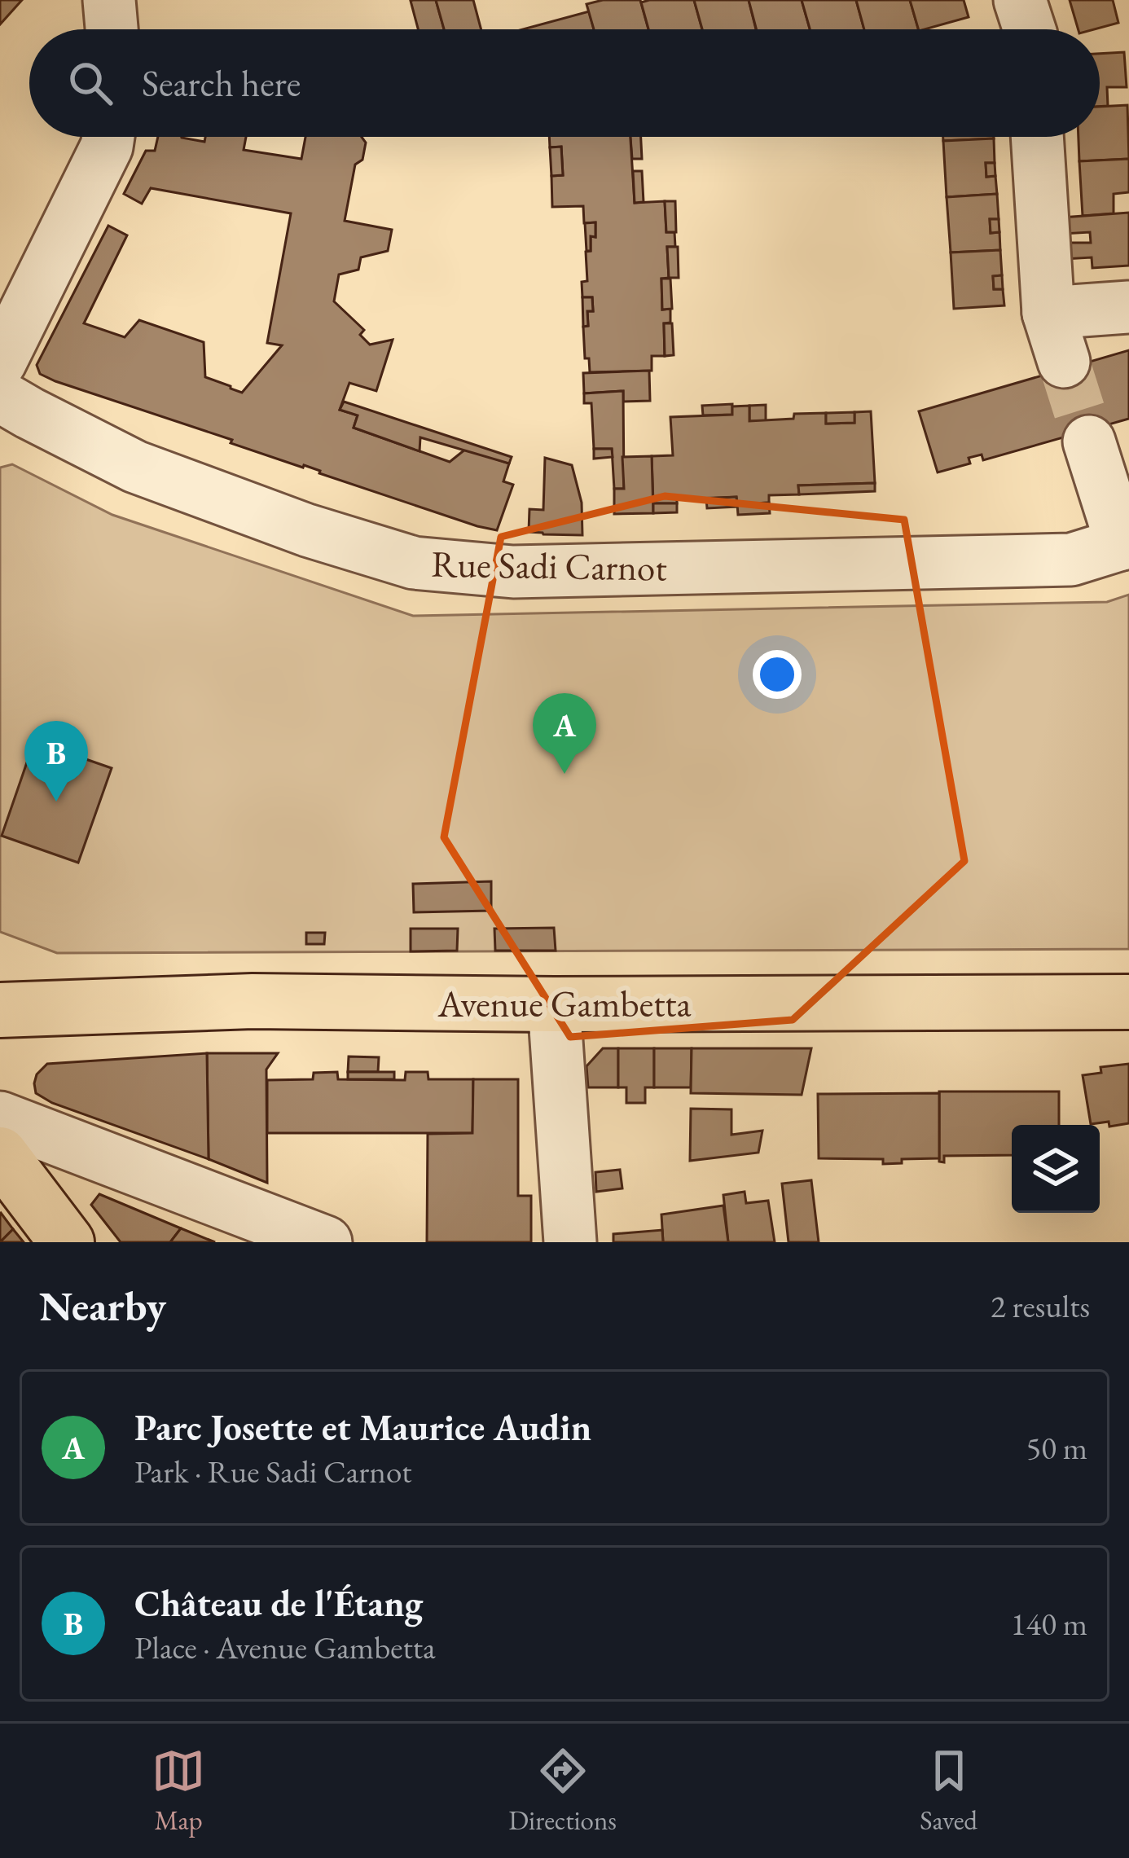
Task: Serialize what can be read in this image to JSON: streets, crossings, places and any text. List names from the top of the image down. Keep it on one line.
{"streets":{"main road":["Avenue Gambetta"],"street":["Rue Sadi Carnot"]},"page":{"search":"Search here","pins":["A","B"],"heading":["Nearby","2 results"],"list":[{"mark":"A","name":"Parc Josette et Maurice Audin","note":"Park · Rue Sadi Carnot","value":"50 m"},{"mark":"B","name":"Château de l'Étang","note":"Place · Avenue Gambetta","value":"140 m"}],"nav":["Map","Directions","Saved"]}}
